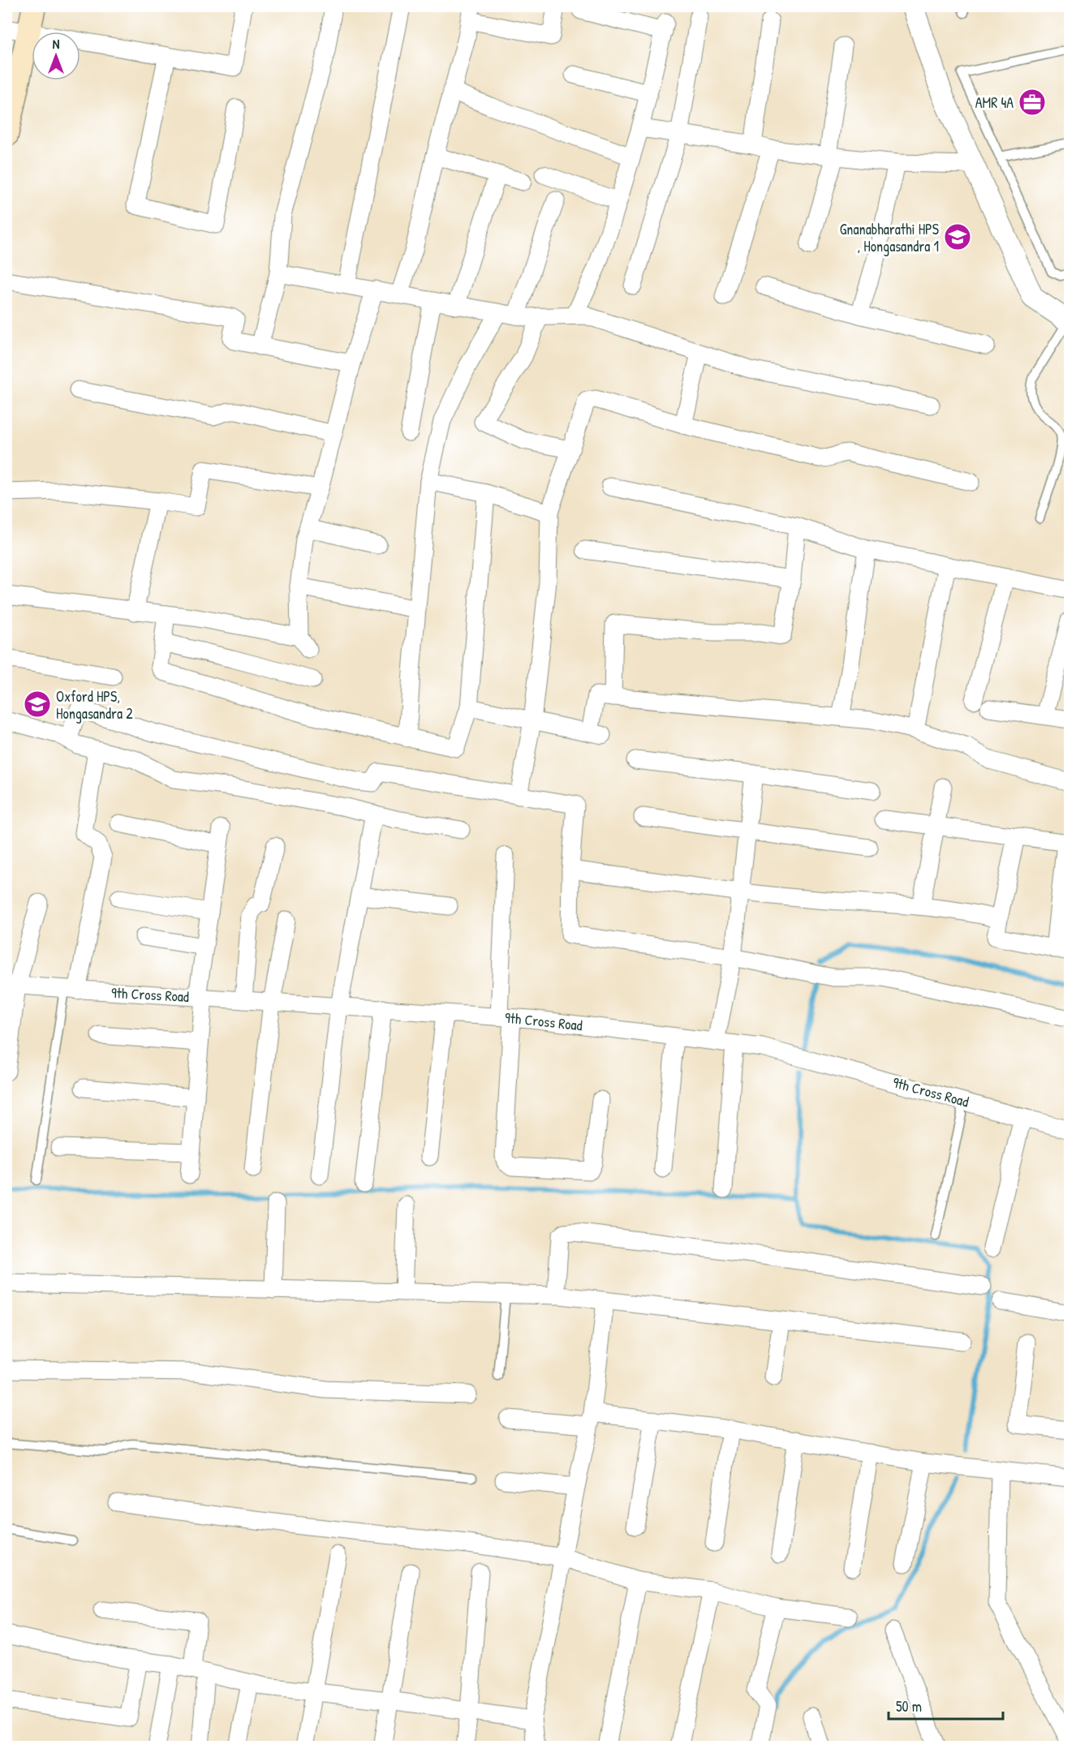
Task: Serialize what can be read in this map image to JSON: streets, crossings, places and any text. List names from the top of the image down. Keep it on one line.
{"streets":{"street":["9th Cross Road"]},"places":{"office":["AMR 4A"],"school or university":["Gnanabharathi HPS , Hongasandra 1","Oxford HPS, Hongasandra 2"]},"scale_bar":"50 m","north":"top"}
